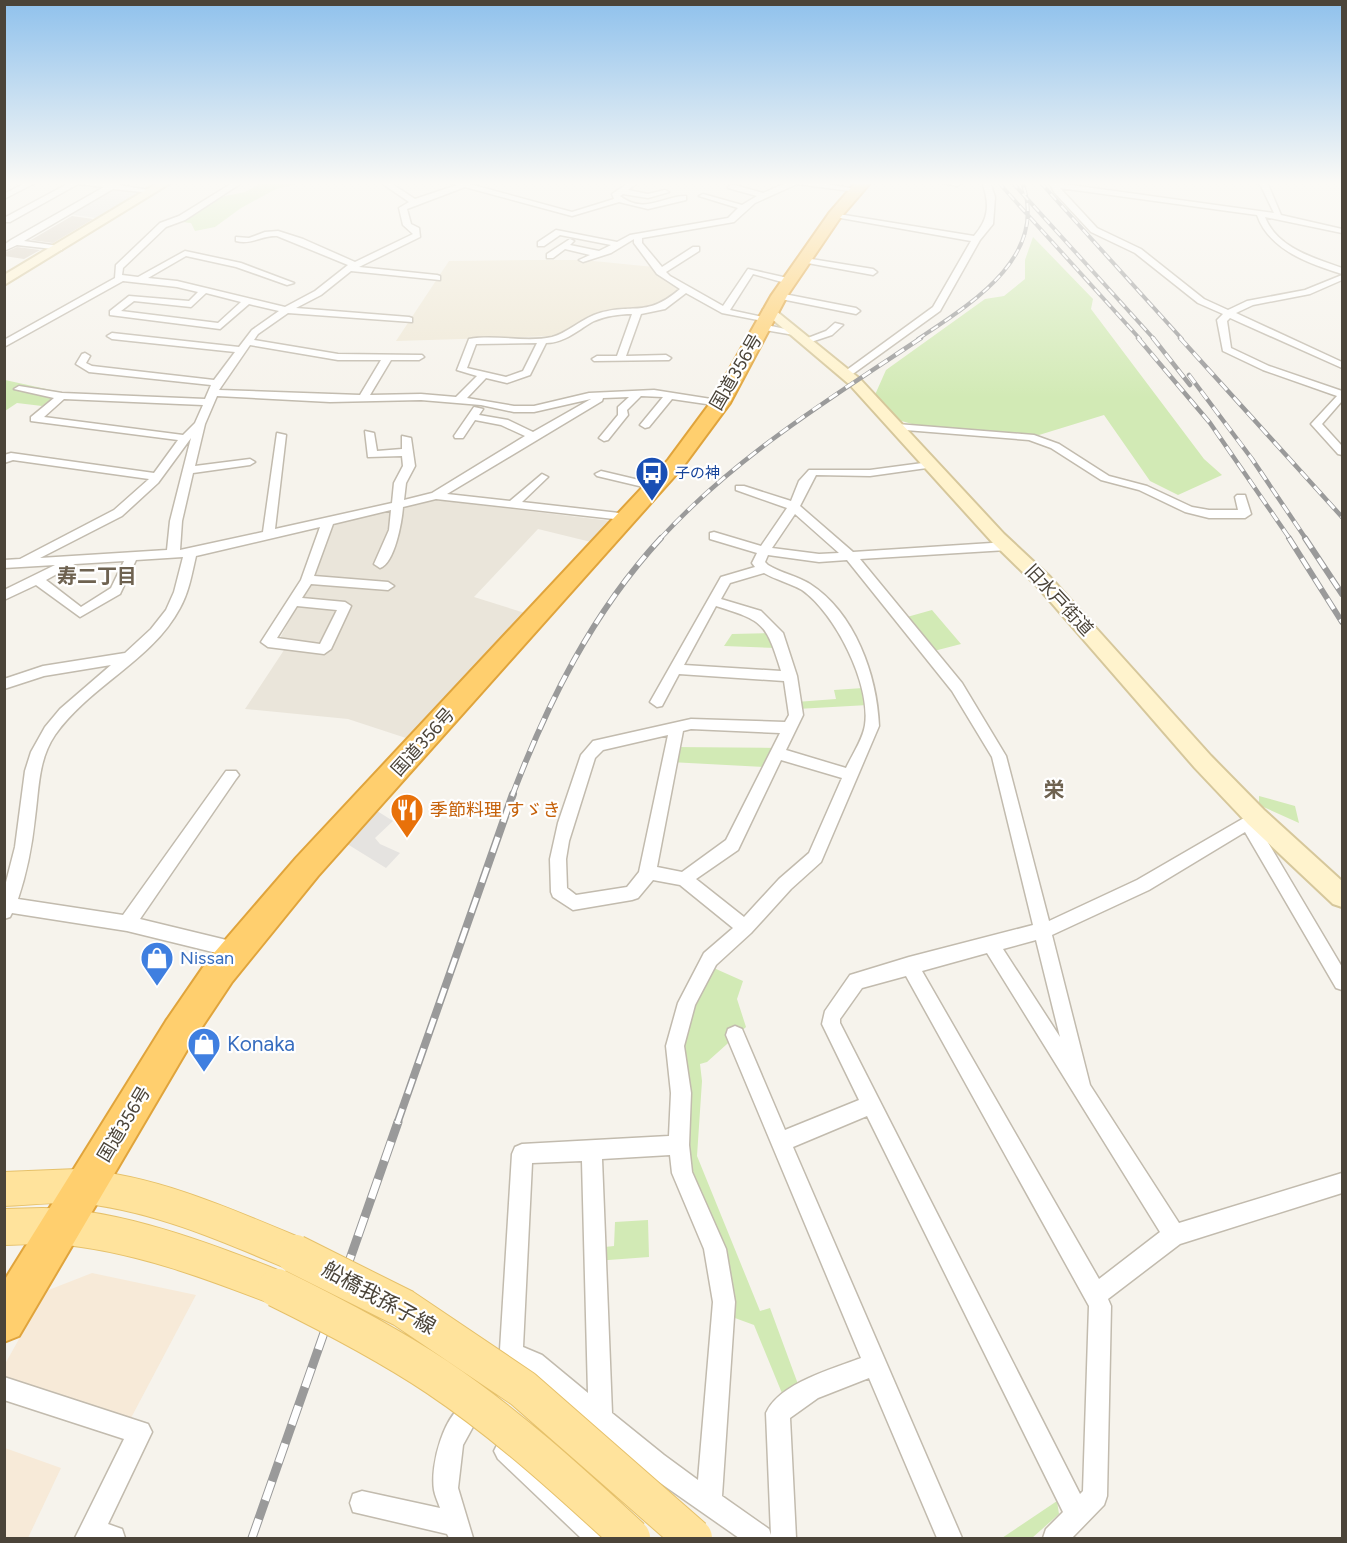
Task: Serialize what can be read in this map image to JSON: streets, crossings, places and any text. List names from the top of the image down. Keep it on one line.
{"streets":{"highway":["国道356号"],"main road":["船橋我孫子線"],"street":["旧水戸街道"]},"crossings":[["国道356号","旧水戸街道"],["国道356号","船橋我孫子線"]],"districts":["寿二丁目","栄"],"places":{"bus stop":["子の神"],"restaurant":["季節料理 すゞき"],"shop":["Nissan","Konaka"]}}
